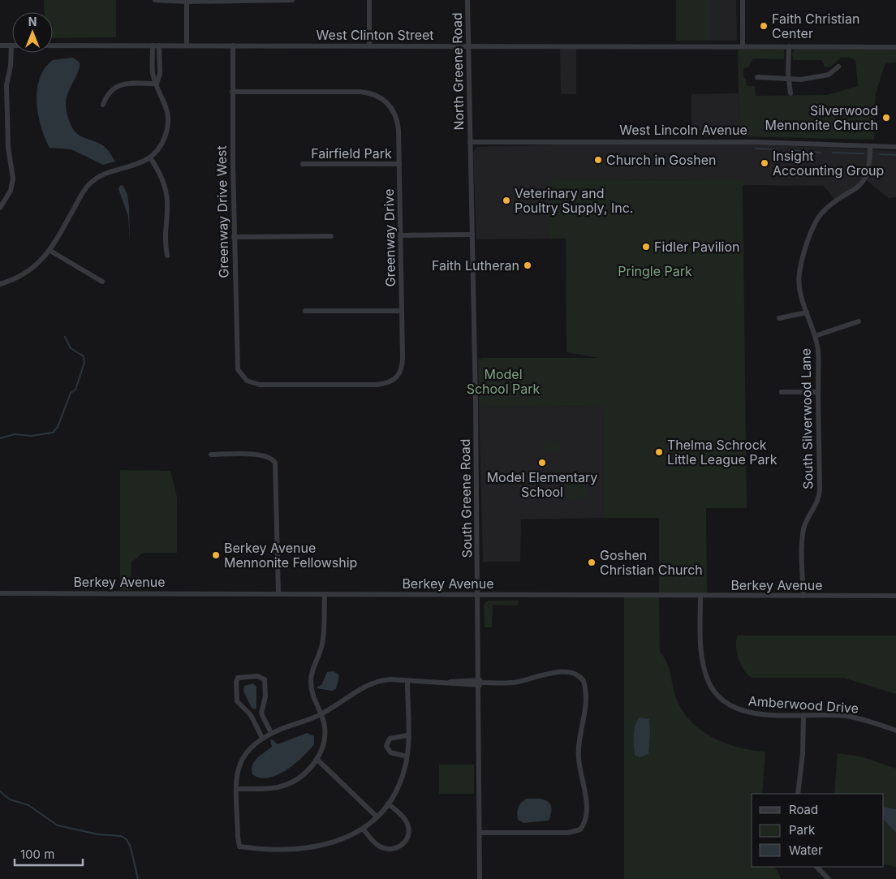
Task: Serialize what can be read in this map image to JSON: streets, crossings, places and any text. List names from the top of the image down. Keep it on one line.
{"streets":{"street":["West Clinton Street","North Greene Road","West Lincoln Avenue","Fairfield Park","Greenway Drive West","Greenway Drive","South Silverwood Lane","South Greene Road","Berkey Avenue","Amberwood Drive"]},"crossings":[["West Clinton Street","North Greene Road"],["West Clinton Street","Greenway Drive West"],["North Greene Road","West Lincoln Avenue"],["North Greene Road","South Greene Road"],["West Lincoln Avenue","South Silverwood Lane"],["West Lincoln Avenue","South Greene Road"],["Fairfield Park","Greenway Drive"],["Greenway Drive West","Greenway Drive"],["South Silverwood Lane","Berkey Avenue"],["South Greene Road","Berkey Avenue"],["Berkey Avenue","Amberwood Drive"]],"parks":["Pringle Park","Model School Park"],"places":["Faith Christian Center","Silverwood Mennonite Church","Church in Goshen","Insight Accounting Group","Veterinary and Poultry Supply, Inc.","Fidler Pavilion","Faith Lutheran","Thelma Schrock Little League Park","Model Elementary School","Berkey Avenue Mennonite Fellowship","Goshen Christian Church"],"legend":["Road","Park","Water"],"scale_bar":"100 m","north":"top"}
